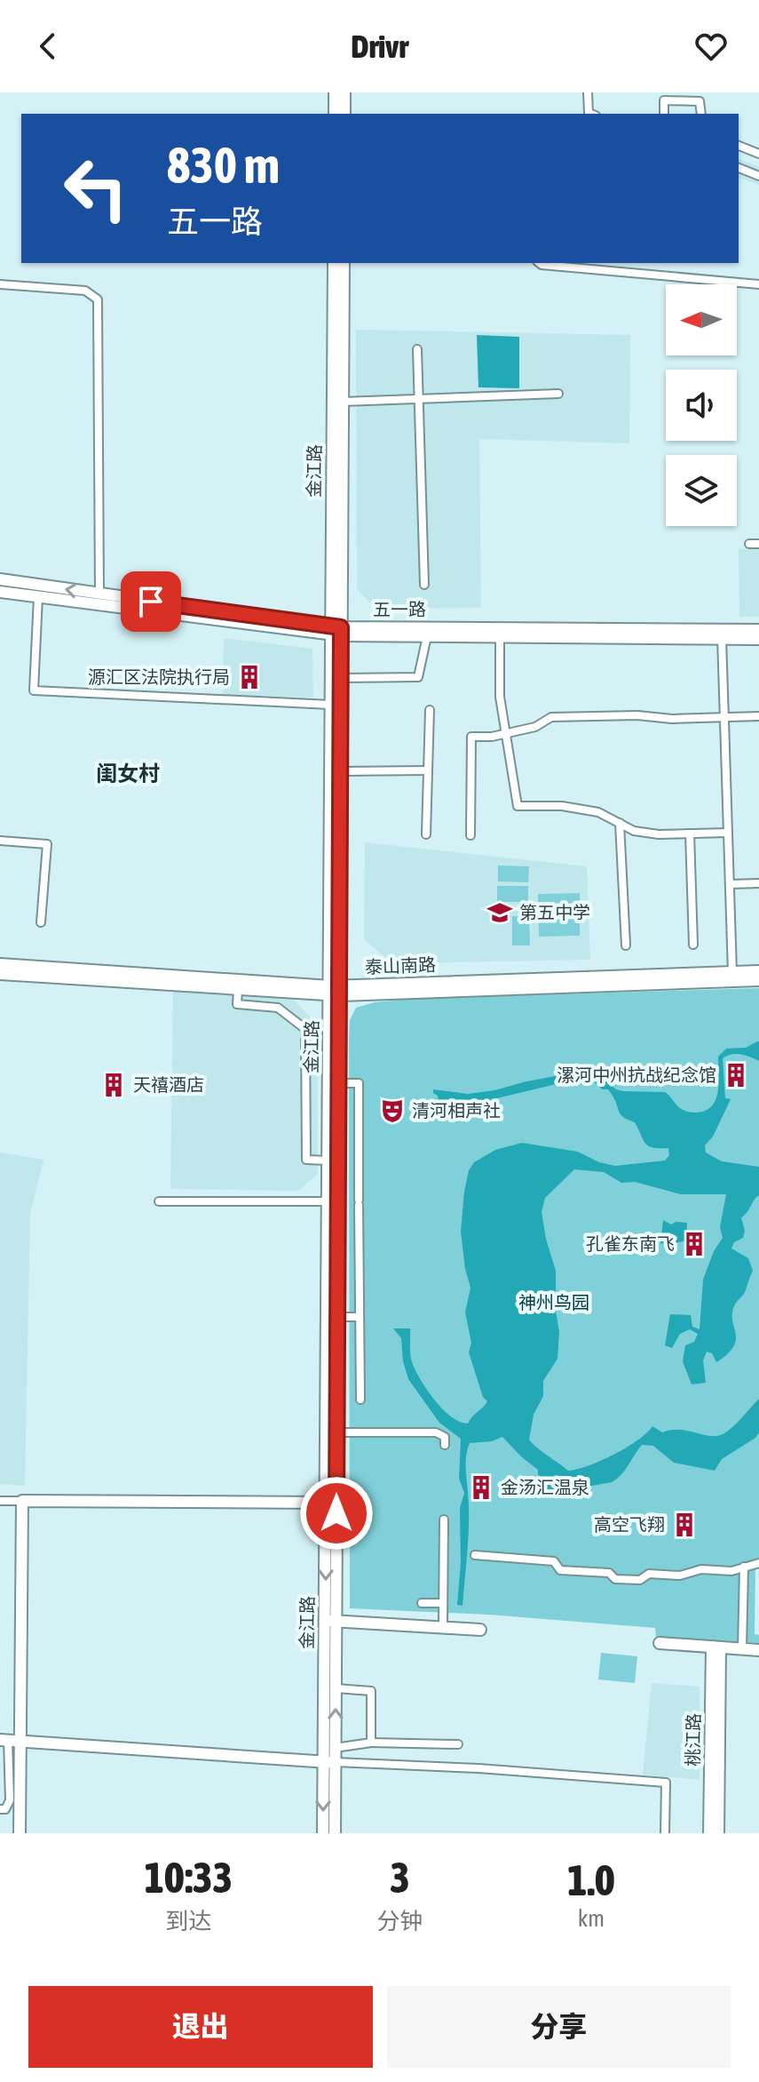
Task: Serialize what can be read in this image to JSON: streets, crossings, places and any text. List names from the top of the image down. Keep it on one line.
{"streets":{"street":["金江路","五一路","泰山南路","桃江路"]},"crossings":[["金江路","五一路"],["金江路","泰山南路"]],"districts":["闺女村"],"parks":["神州鸟园"],"places":{"building":["源汇区法院执行局","漯河中州抗战纪念馆","天禧酒店","孔雀东南飞","金汤汇温泉","高空飞翔"],"school or university":["第五中学"],"theatre":["清河相声社"]},"north":"left","page":{"header":"Drivr","turn":["830 m","五一路"],"eta":["10:33","到达","3","分钟","1.0","km"],"buttons":["退出","分享"]}}
